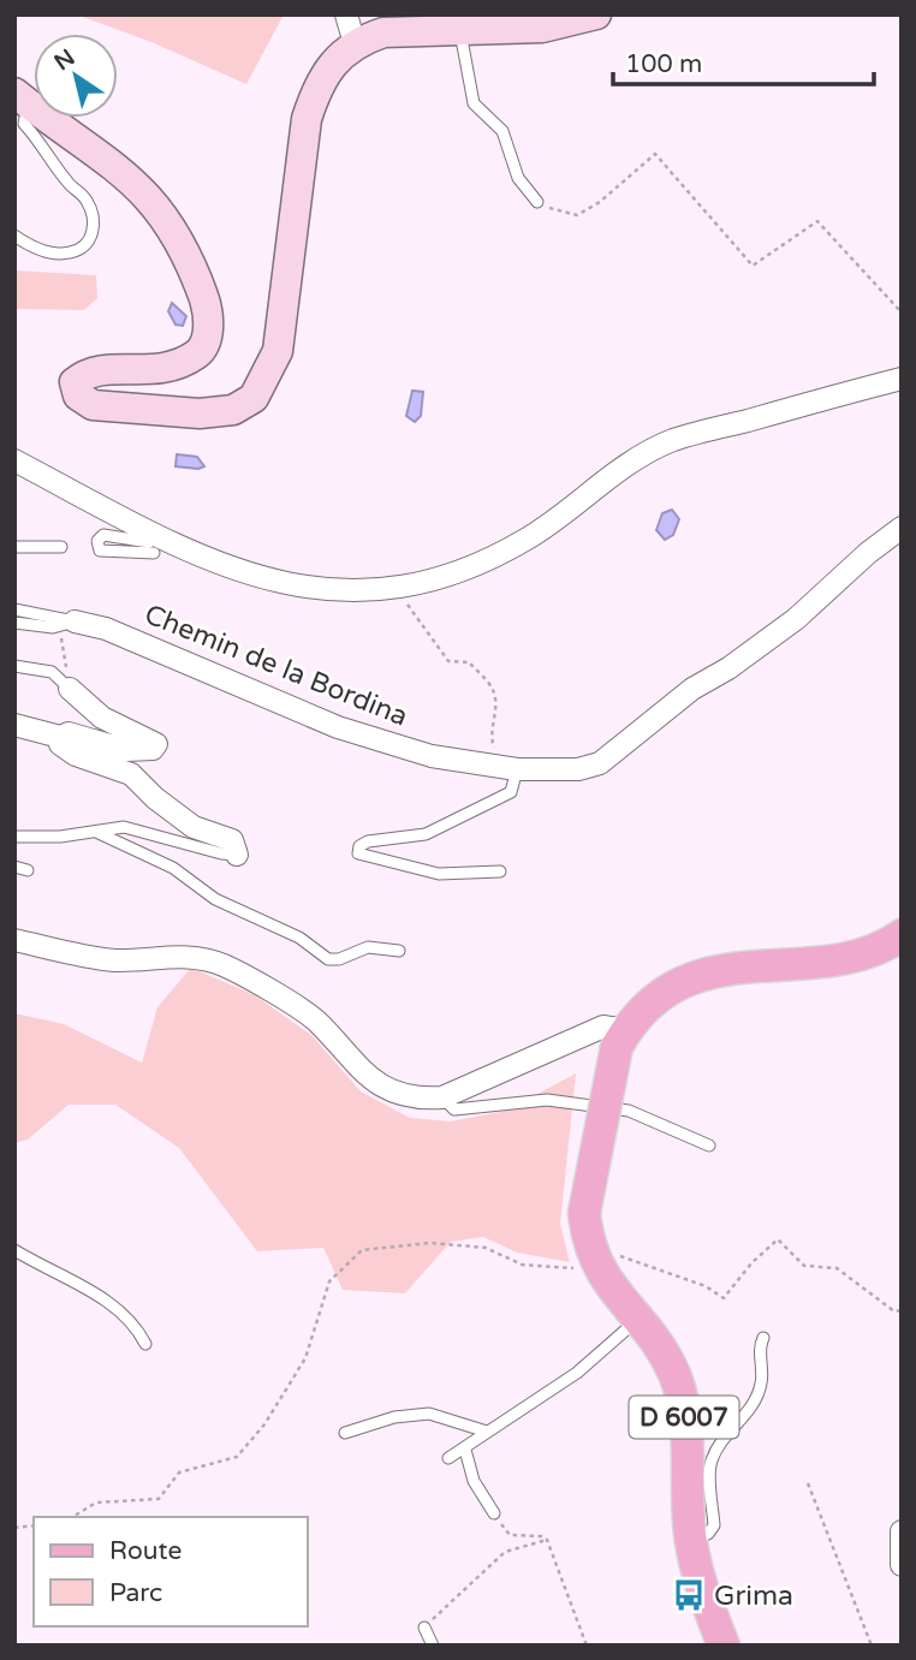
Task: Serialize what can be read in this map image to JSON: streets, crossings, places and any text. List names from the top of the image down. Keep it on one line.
{"streets":{"main road":["D 6007"],"street":["Chemin de la Bordina"]},"places":{"bus stop":["Grima"]},"legend":["Route","Parc"],"scale_bar":"100 m","north":"top left"}
